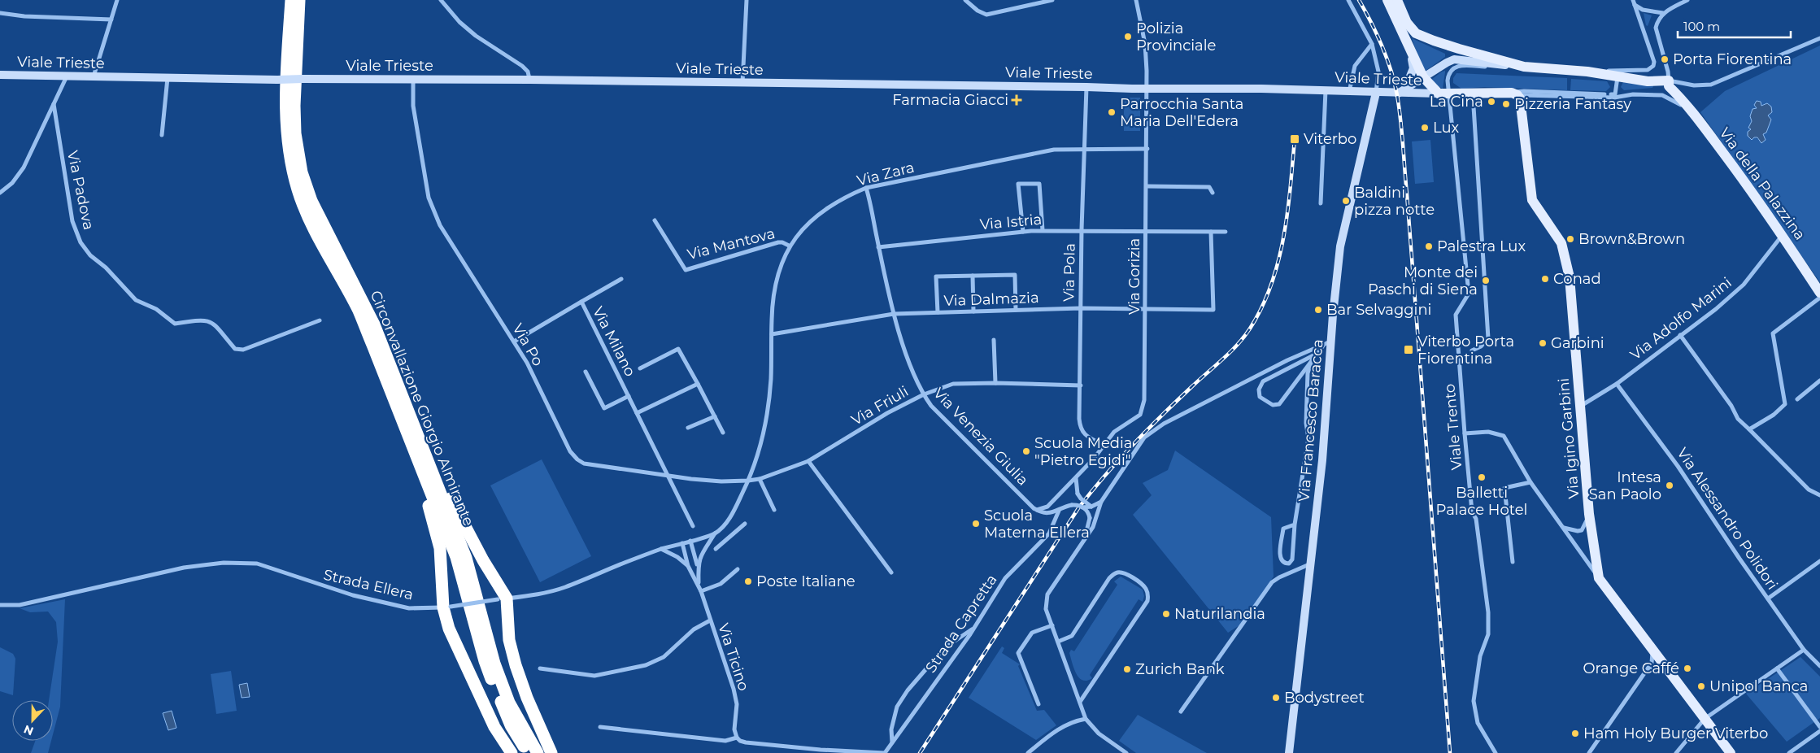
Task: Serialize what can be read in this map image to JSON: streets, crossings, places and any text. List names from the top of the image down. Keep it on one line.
{"streets":{"highway":["Circonvallazione Giorgio Almirante"],"main road":["Viale Trieste","Via della Palazzina","Via Francesco Baracca","Via Igino Garbini"],"street":["Via Zara","Via Padova","Via Istria","Via Mantova","Via Pola","Via Gorizia","Via Dalmazia","Via Adolfo Marini","Via Milano","Via Po","Via Friuli","Viale Trento","Via Venezia Giulia","Via Alessandro Polidori","Strada Ellera","Strada Capretta","Via Ticino"]},"crossings":[["Viale Trieste","Via Pola"],["Viale Trieste","Via Gorizia"],["Viale Trieste","Via Po"],["Viale Trieste","Via Francesco Baracca"],["Viale Trieste","Viale Trento"],["Via Zara","Via Mantova"],["Via Zara","Via Pola"],["Via Zara","Via Gorizia"],["Via Zara","Via Dalmazia"],["Via Zara","Via Po"],["Via Zara","Via Friuli"],["Via Zara","Via Venezia Giulia"],["Via della Palazzina","Via Adolfo Marini"],["Via della Palazzina","Via Igino Garbini"],["Via Istria","Via Pola"],["Via Istria","Via Gorizia"],["Via Istria","Via Dalmazia"],["Via Istria","Via Venezia Giulia"],["Via Pola","Via Gorizia"],["Via Pola","Via Dalmazia"],["Via Pola","Via Friuli"],["Via Gorizia","Via Dalmazia"],["Via Gorizia","Via Venezia Giulia"],["Via Dalmazia","Via Venezia Giulia"],["Via Adolfo Marini","Via Igino Garbini"],["Via Adolfo Marini","Via Alessandro Polidori"],["Via Milano","Via Po"],["Via Po","Via Friuli"],["Via Friuli","Via Venezia Giulia"]],"places":{"other":["Polizia Provinciale","Porta Fiorentina","La Cina","Pizzeria Fantasy","Parrocchia Santa Maria Dell'Edera","Lux","Baldini pizza notte","Brown&Brown","Palestra Lux","Conad","Monte dei Paschi di Siena","Bar Selvaggini","Garbini","Scuola Media \"Pietro Egidi\"","Balletti Palace Hotel","Intesa San Paolo","Scuola Materna Ellera","Poste Italiane","Naturilandia","Orange Caffé","Zurich Bank","Unipol Banca","Bodystreet","Ham Holy Burger Viterbo"],"health":["Farmacia Giacci"],"transit":["Viterbo","Viterbo Porta Fiorentina"]},"scale_bar":"100 m","north":"bottom"}
